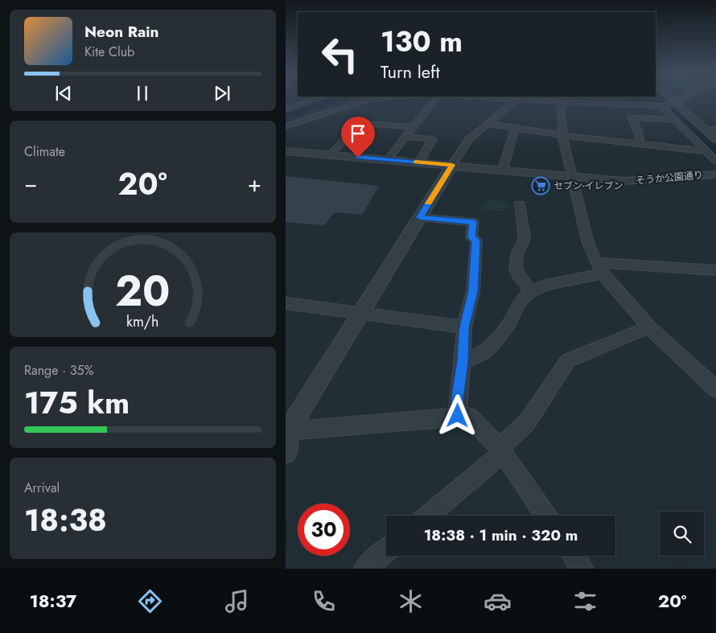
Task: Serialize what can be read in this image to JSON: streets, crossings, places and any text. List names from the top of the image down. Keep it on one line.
{"streets":{"street":["そうか公園通り"]},"places":{"supermarket":["セブン-イレブン"]},"page":{"turn":["130 m","Turn left"],"song":["Neon Rain","Kite Club"],"tile":["Climate",["Range · 35%","175 km"],["Arrival","18:38"]],"heat":["−","20°","+"],"limit":"30","trip":"18:38 · 1 min · 320 m","tabs":["18:37","20°"],"gauge":["20","km/h"]}}
